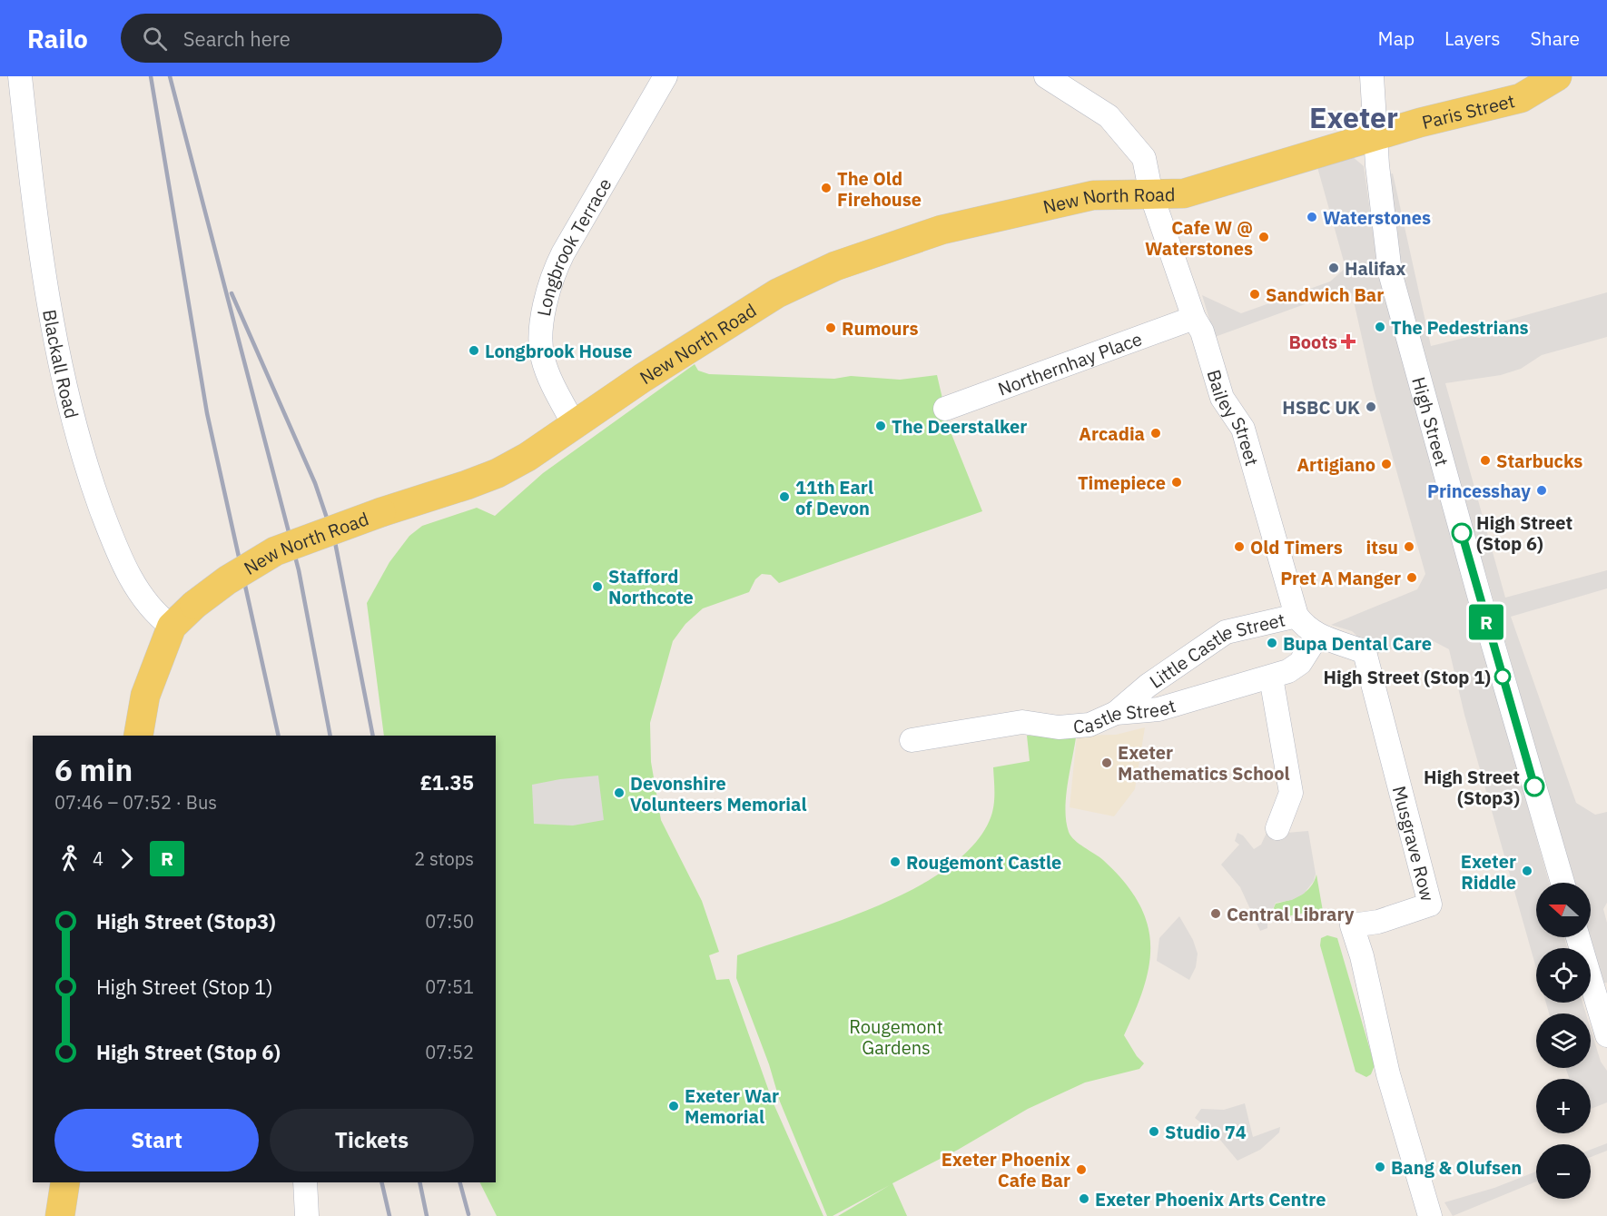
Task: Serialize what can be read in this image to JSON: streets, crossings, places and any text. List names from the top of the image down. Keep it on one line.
{"streets":{"main road":["Paris Street","New North Road"],"street":["Longbrook Terrace","Blackall Road","Northernhay Place","Bailey Street","High Street","Little Castle Street","Castle Street","Musgrave Row"]},"crossings":[["Paris Street","New North Road"],["Paris Street","High Street"],["New North Road","Longbrook Terrace"],["New North Road","Blackall Road"],["New North Road","Bailey Street"],["New North Road","High Street"],["Northernhay Place","Bailey Street"],["Bailey Street","Little Castle Street"],["Bailey Street","Castle Street"],["Bailey Street","Musgrave Row"],["Little Castle Street","Castle Street"],["Castle Street","Musgrave Row"]],"districts":["Exeter"],"parks":["Rougemont Gardens"],"places":{"other":["The Old Firehouse","Waterstones","Cafe W @ Waterstones","Halifax","Sandwich Bar","The Pedestrians","Rumours","Longbrook House","HSBC UK","The Deerstalker","Arcadia","Starbucks","Artigiano","Timepiece","Princesshay","11th Earl of Devon","High Street (Stop 6)","Old Timers","itsu","Pret A Manger","Stafford Northcote","Bupa Dental Care","High Street (Stop 1)","Exeter Mathematics School","High Street (Stop3)","Devonshire Volunteers Memorial","Rougemont Castle","Exeter Riddle","Central Library","Exeter War Memorial","Studio 74","Bang & Olufsen","Exeter Phoenix Cafe Bar","Exeter Phoenix Arts Centre"],"health":["Boots"]},"lines":["bus line R"],"north":"left","page":{"header":"Railo","search":"Search here","nav":["Map","Layers","Share"],"on_map":"R","heading":["6 min","07:46 – 07:52 · Bus","£1.35"],"legs":["4","R","2 stops"],"map_buttons":["+","−"],"list":[{"name":"High Street (Stop3)","value":"07:50"},{"name":"High Street (Stop 1)","value":"07:51"},{"name":"High Street (Stop 6)","value":"07:52"}],"buttons":["Start","Tickets"]}}
